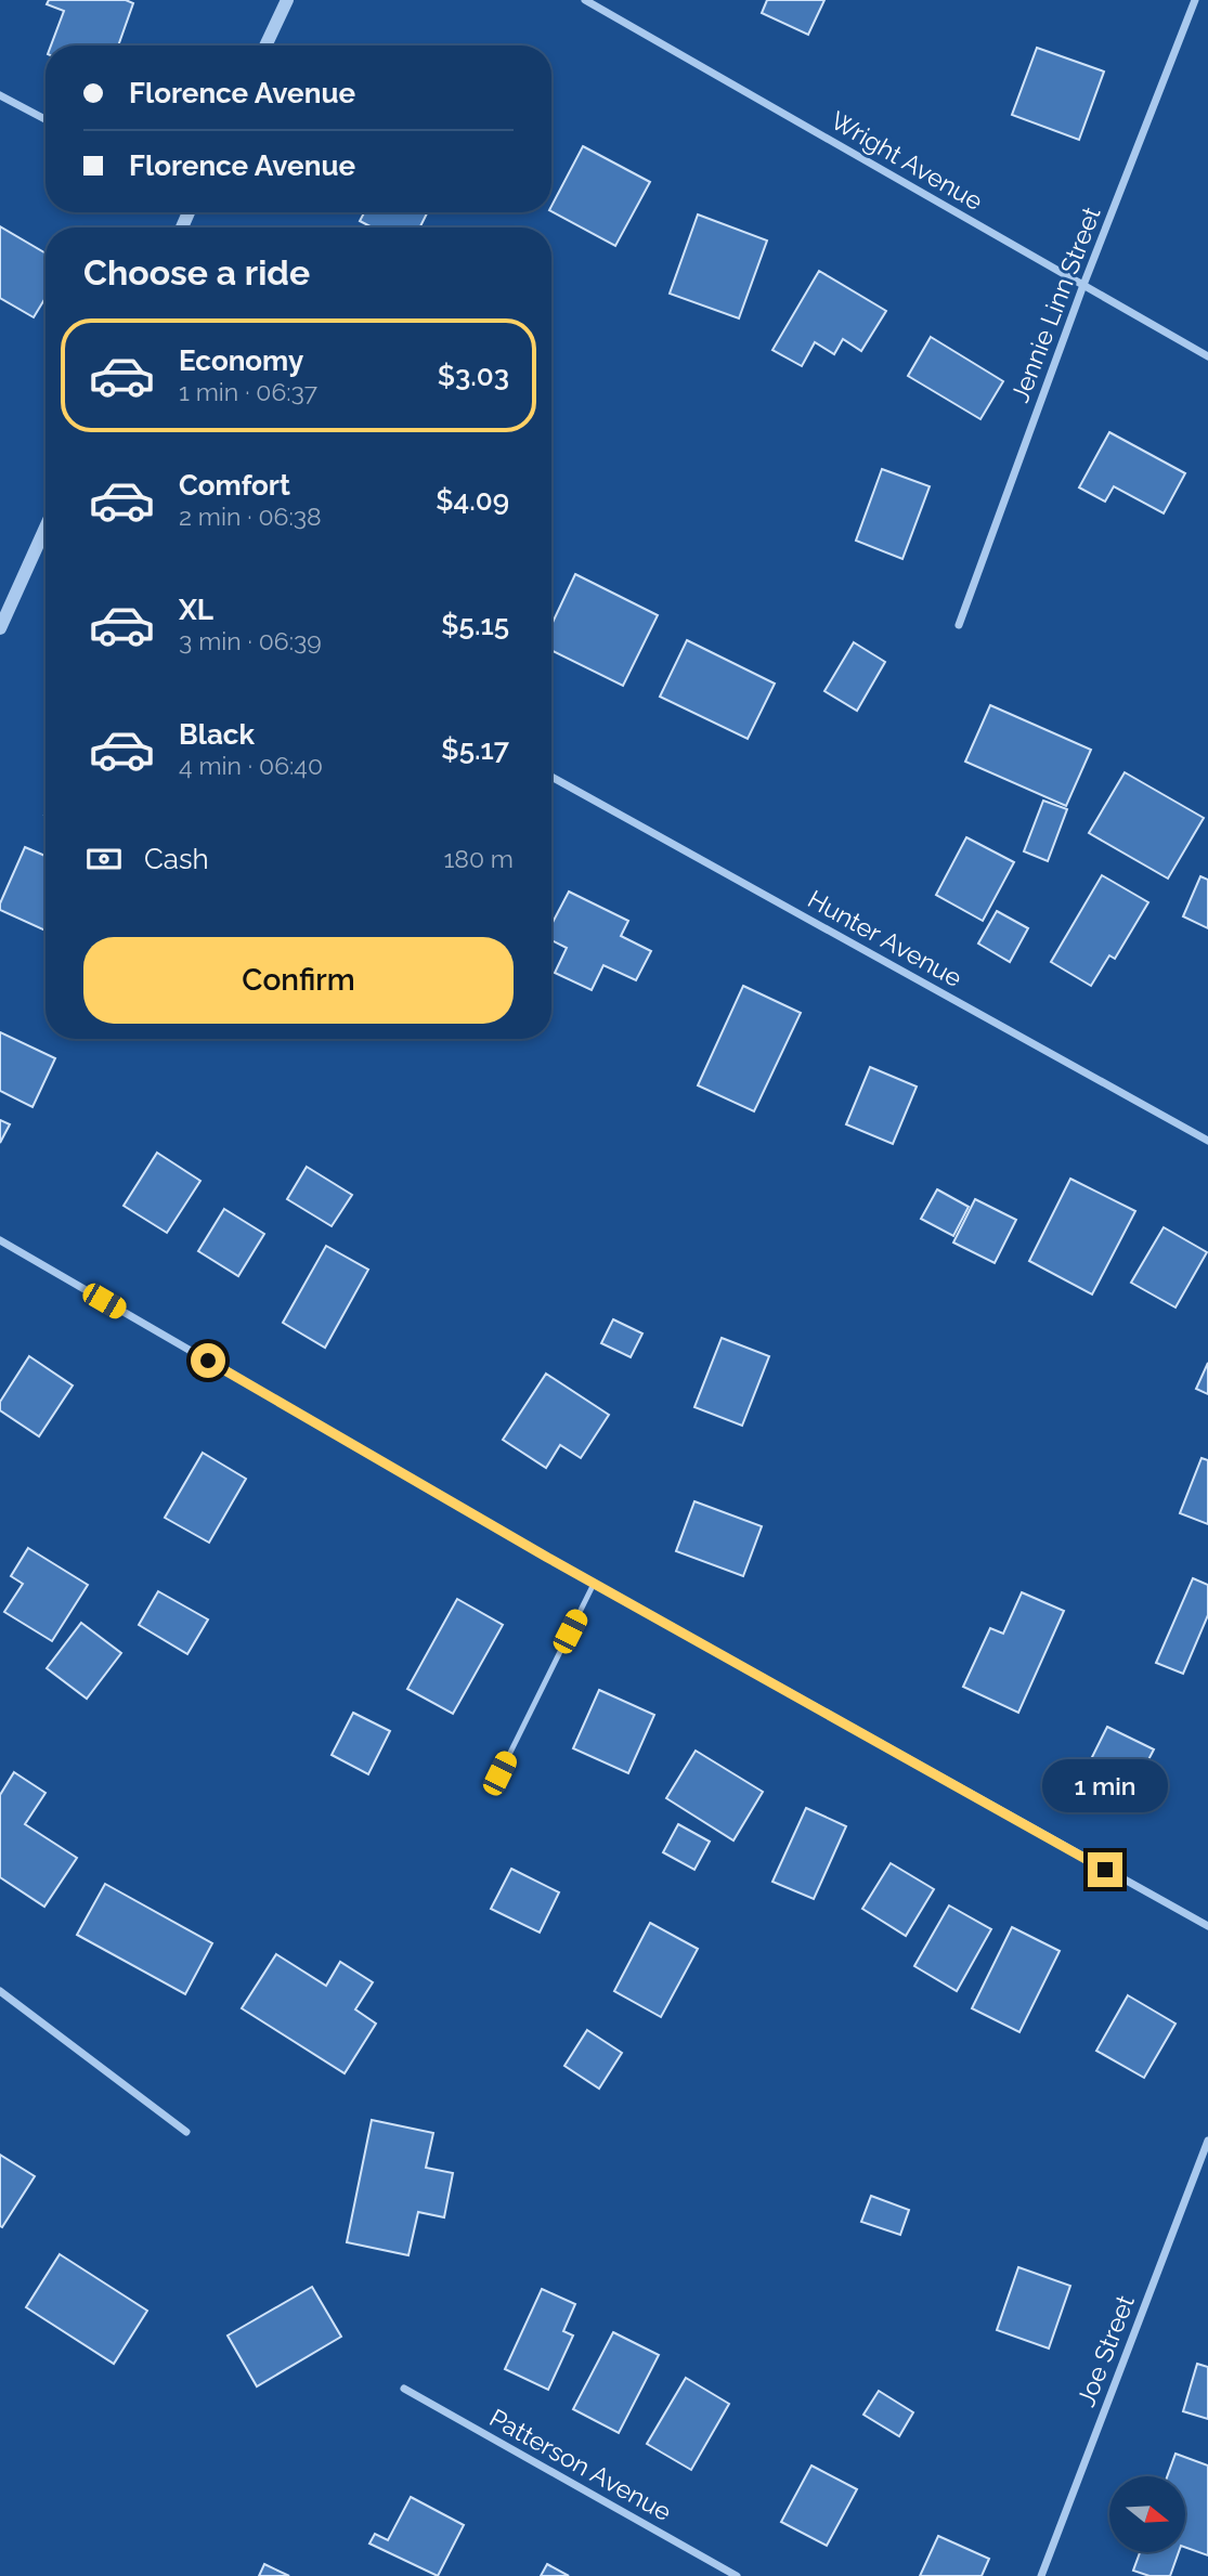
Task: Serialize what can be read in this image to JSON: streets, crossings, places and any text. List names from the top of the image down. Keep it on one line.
{"streets":{"street":["Wright Avenue","Jennie Linn Street","Hunter Avenue","Joe Street","Patterson Avenue"]},"crossings":[["Wright Avenue","Jennie Linn Street"]],"north":"right","page":{"banner":["Florence Avenue","Florence Avenue"],"heading":"Choose a ride","list":[{"name":"Economy","note":"1 min · 06:37","value":"$3.03"},{"name":"Comfort","note":"2 min · 06:38","value":"$4.09"},{"name":"XL","note":"3 min · 06:39","value":"$5.15"},{"name":"Black","note":"4 min · 06:40","value":"$5.17"}],"pay":["Cash","180 m"],"buttons":"Confirm","bubble":"1 min"}}
